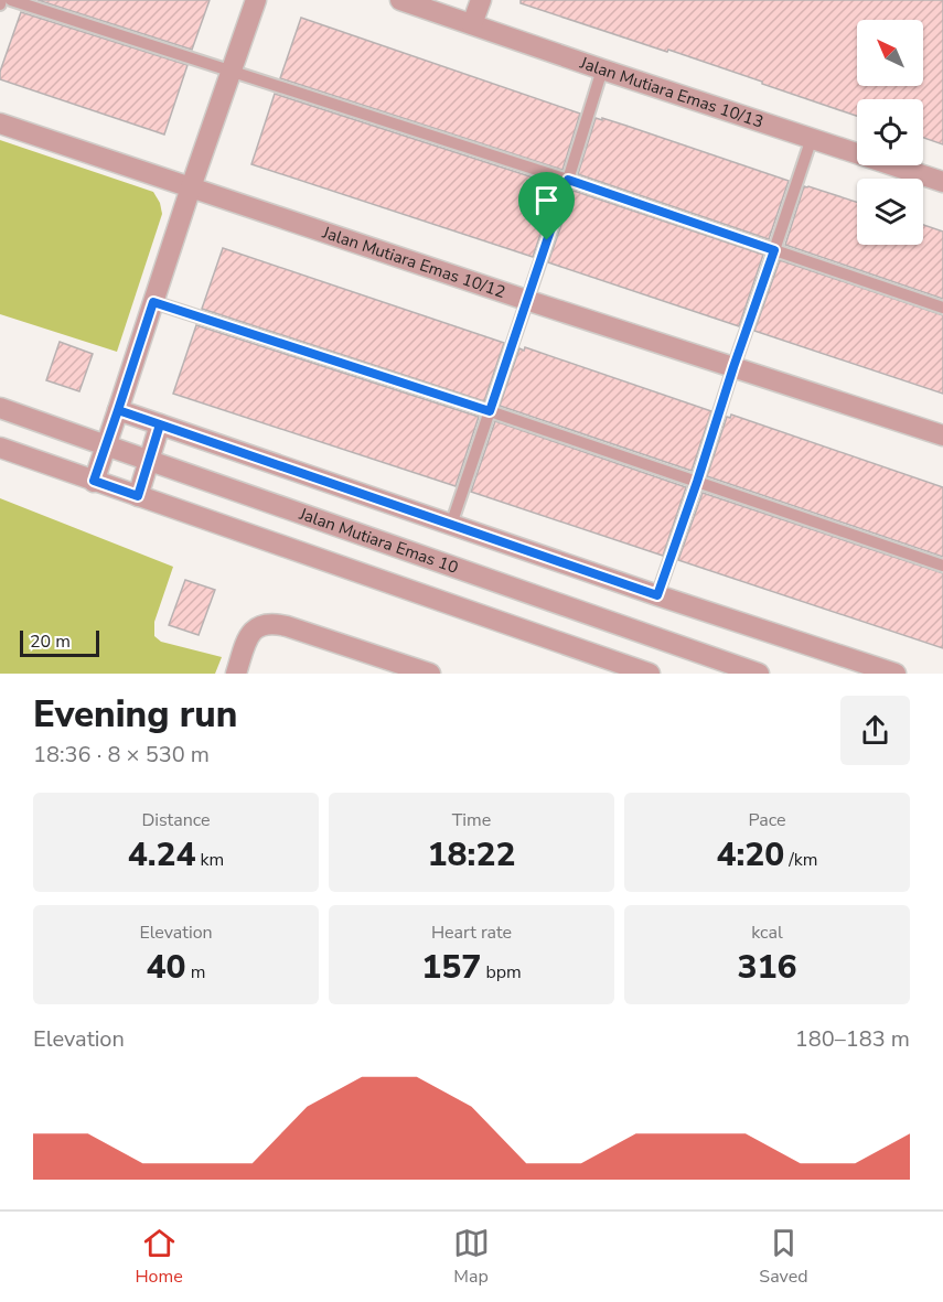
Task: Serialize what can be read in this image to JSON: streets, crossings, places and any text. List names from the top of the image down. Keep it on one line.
{"streets":{"street":["Jalan Mutiara Emas 10/13","Jalan Mutiara Emas 10/12","Jalan Mutiara Emas 10"]},"scale_bar":"20 m","north":"top left","page":{"scale":"20 m","heading":["Evening run","18:36 · 8 × 530 m"],"stats":[["Distance","4.24 km"],["Time","18:22"],["Pace","4:20 /km"],["Elevation","40 m"],["Heart rate","157 bpm"],["kcal","316"]],"chart":["Elevation","180–183 m"],"tabs":["Home","Map","Saved"]}}
